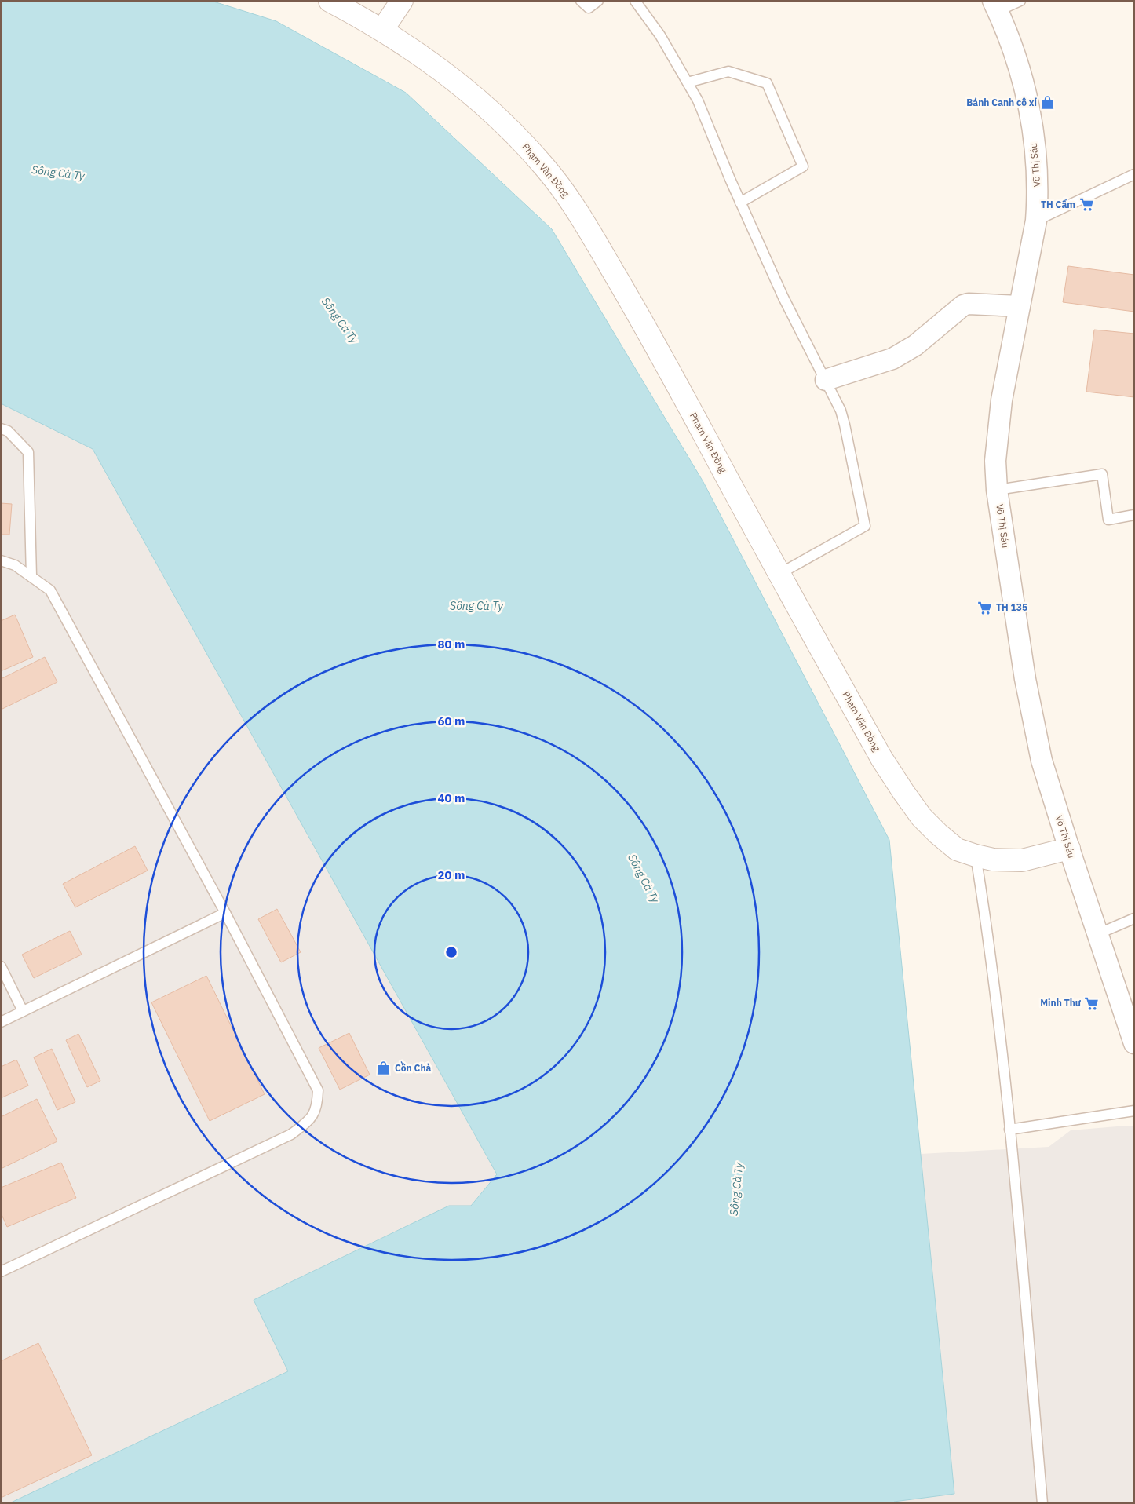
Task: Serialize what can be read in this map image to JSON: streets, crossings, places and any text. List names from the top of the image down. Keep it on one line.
{"streets":{"street":["Võ Thị Sáu","Phạm Văn Đồng"]},"crossings":[["Võ Thị Sáu","Phạm Văn Đồng"]],"water":["Sông Cà Ty"],"places":{"shop":["Bánh Canh cô xí","Cồn Chà"],"supermarket":["TH Cẩm","TH 135","Minh Thư"]},"rings":["80 m","60 m","40 m","20 m"]}
